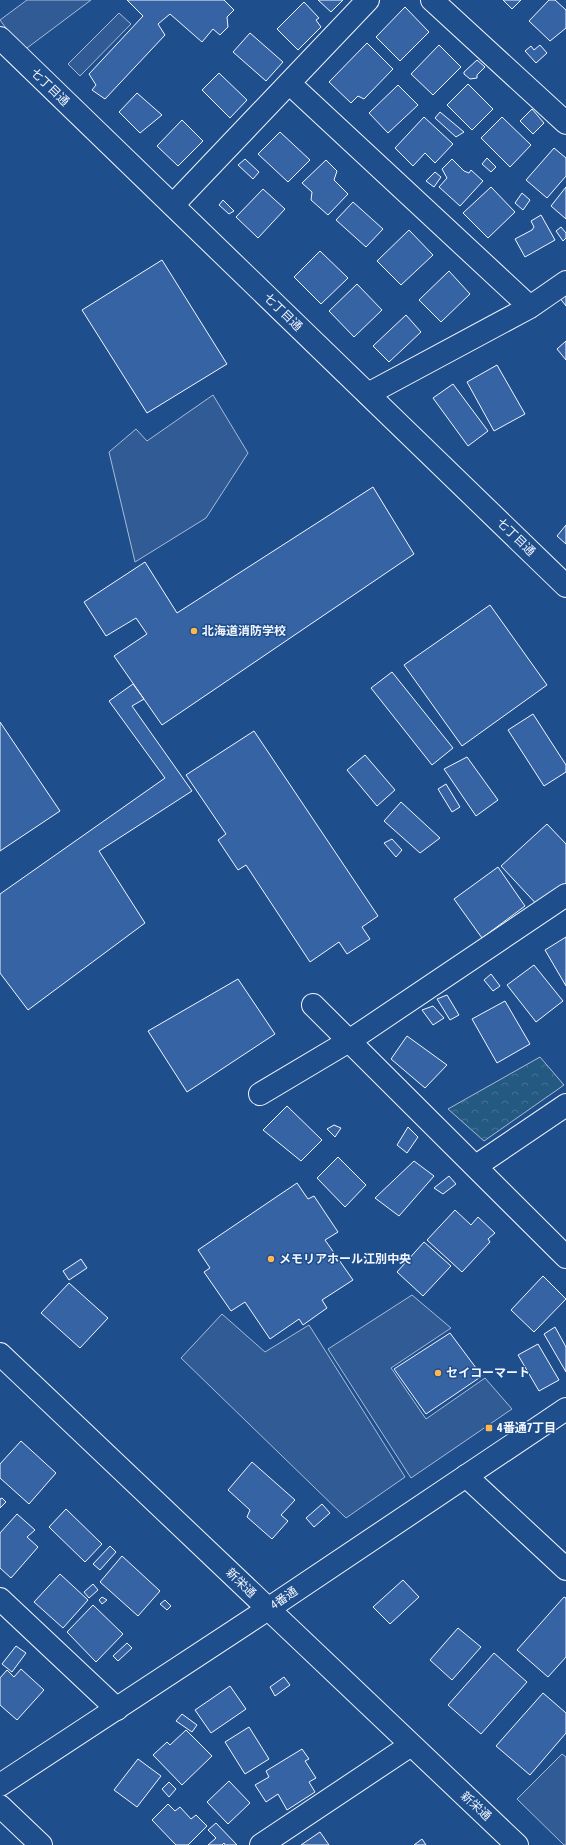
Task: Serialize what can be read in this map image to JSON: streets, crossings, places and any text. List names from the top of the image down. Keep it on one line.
{"streets":{"street":["七丁目通","新栄通","4番通"]},"crossings":[["新栄通","4番通"]],"places":{"other":["北海道消防学校","メモリアホール江別中央","セイコーマート"],"transit":["4番通7丁目"]}}
